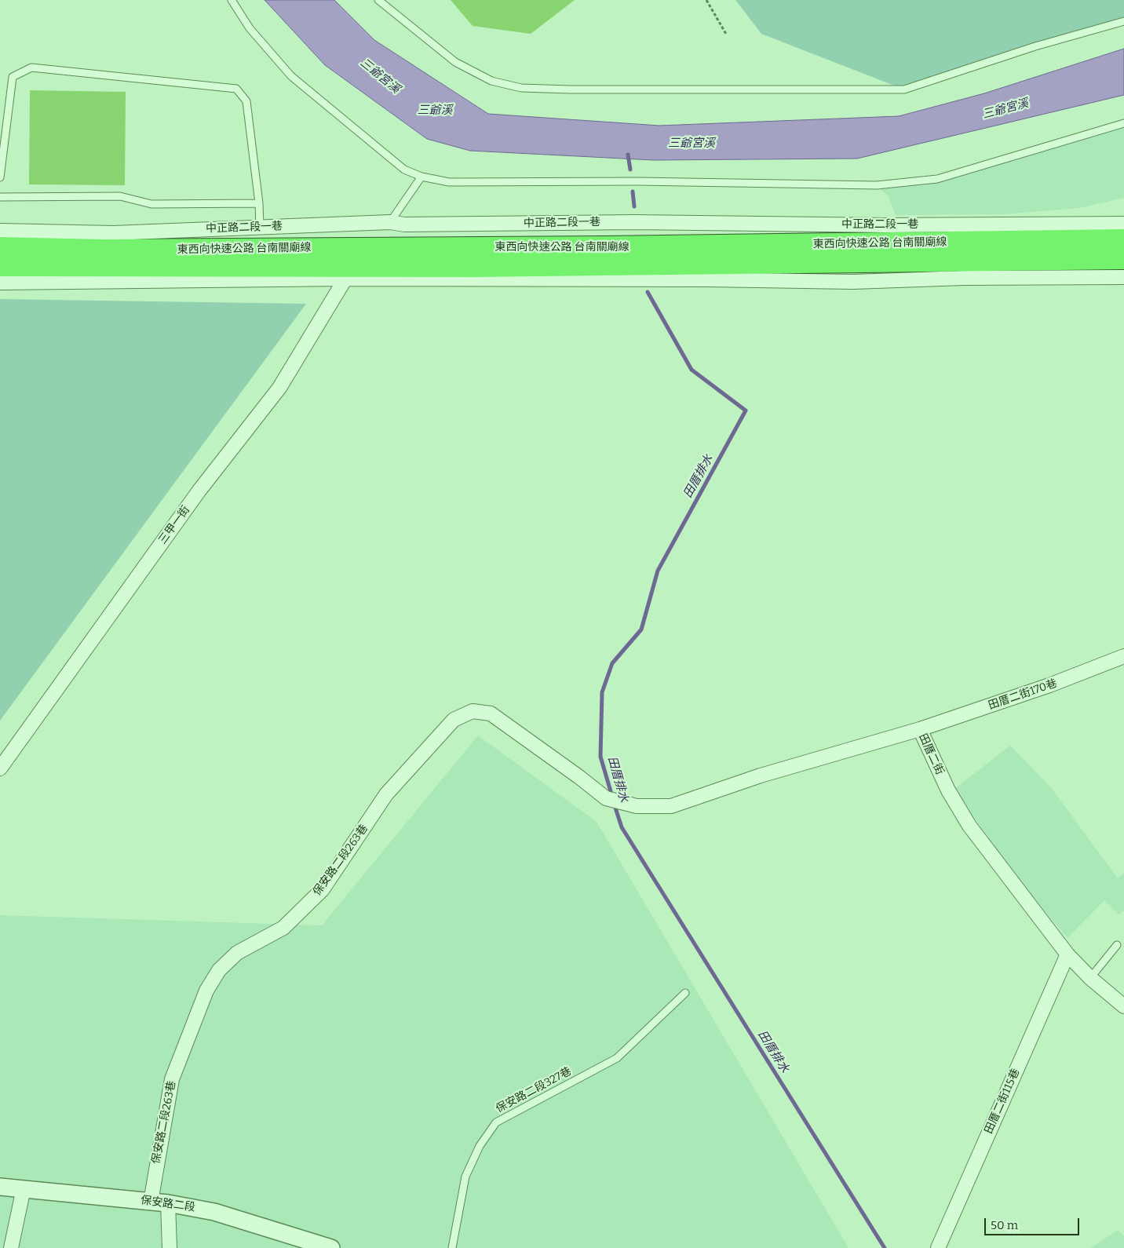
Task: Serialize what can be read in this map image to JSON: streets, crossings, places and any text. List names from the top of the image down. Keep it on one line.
{"streets":{"highway":["東西向快速公路 台南關廟線"],"street":["中正路二段一巷","三甲一街","田厝二街170巷","田厝二街","保安路二段263巷","田厝二街115巷","保安路二段"],"lane":["保安路二段327巷"]},"crossings":[["田厝二街170巷","田厝二街"],["田厝二街","保安路二段263巷"],["田厝二街","田厝二街115巷"],["保安路二段263巷","保安路二段"]],"water":["三爺宮溪","三爺溪","田厝排水"],"scale_bar":"50 m"}
